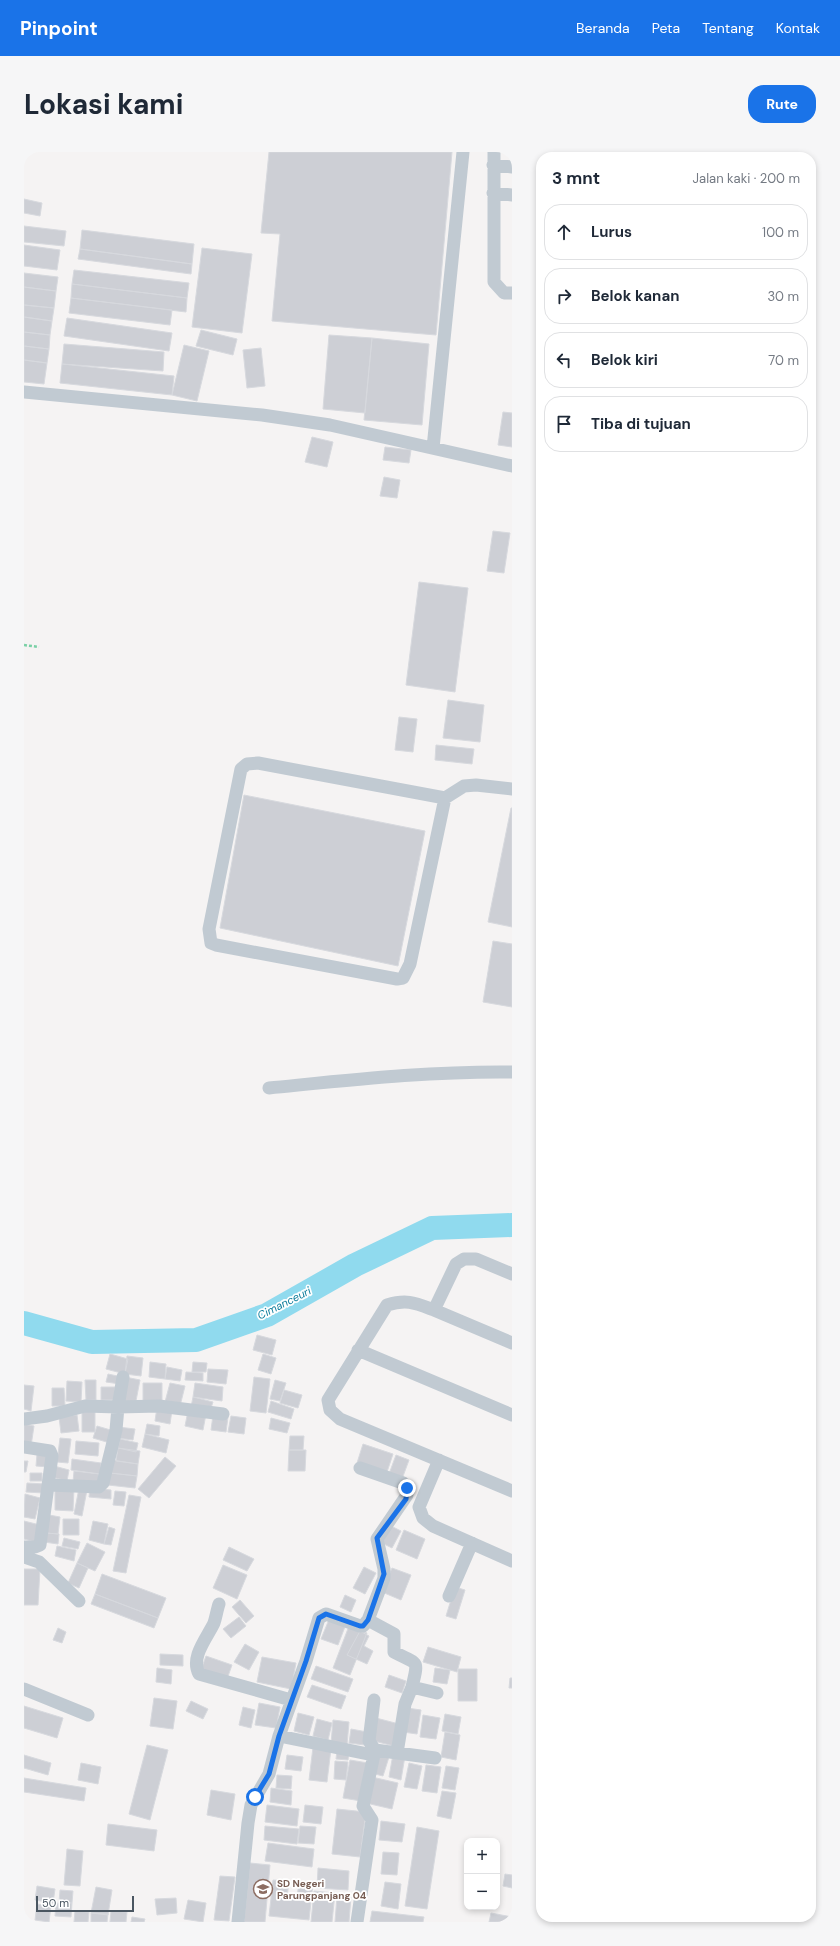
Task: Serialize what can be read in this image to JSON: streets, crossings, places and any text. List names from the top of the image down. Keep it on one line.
{"water":["Cimanceuri"],"places":{"school or university":["SD Negeri Parungpanjang 04"]},"scale_bar":"50 m","page":{"header":"Pinpoint","nav":["Beranda","Peta","Tentang","Kontak"],"buttons":"Rute","title":"Lokasi kami","heading":["3 mnt","Jalan kaki · 200 m"],"list":[["Lurus","100 m"],["Belok kanan","30 m"],["Belok kiri","70 m"],"Tiba di tujuan"],"map_buttons":["+","−"],"scale":"50 m"}}
